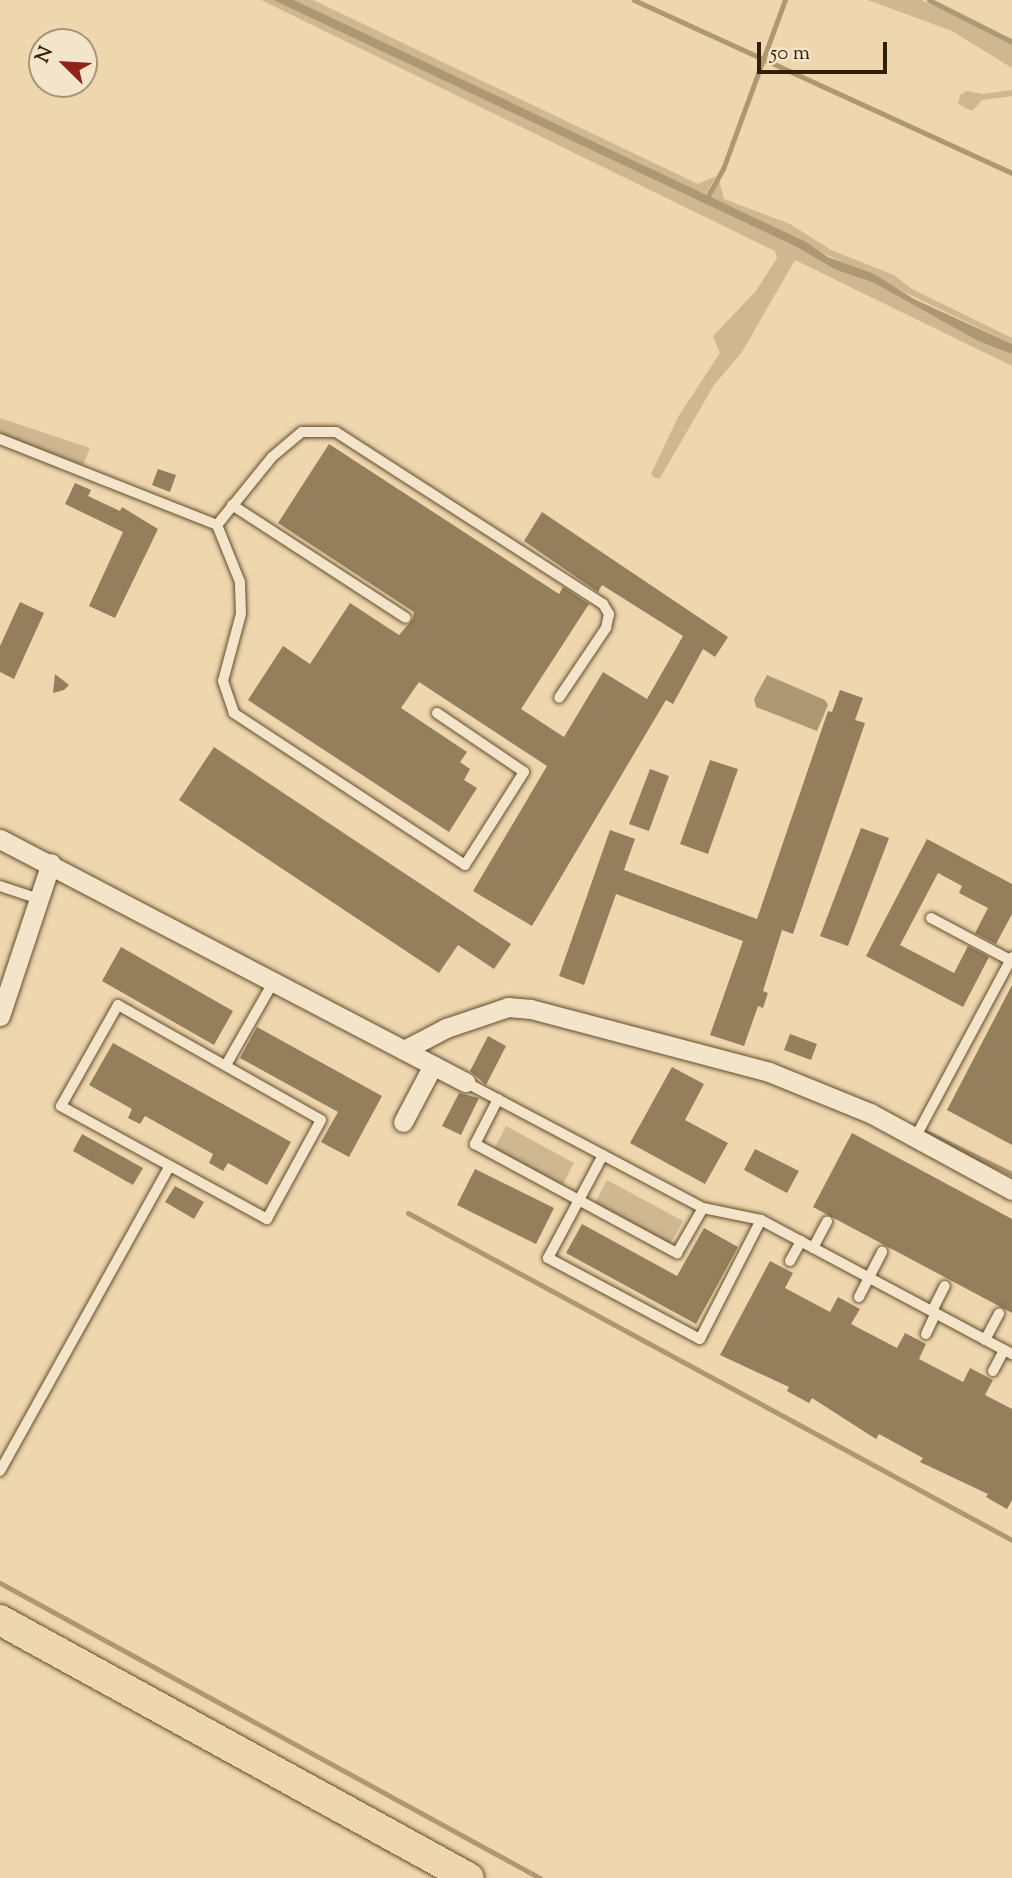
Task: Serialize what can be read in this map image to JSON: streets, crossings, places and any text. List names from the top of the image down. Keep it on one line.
{"scale_bar":"50 m","north":"top left"}
